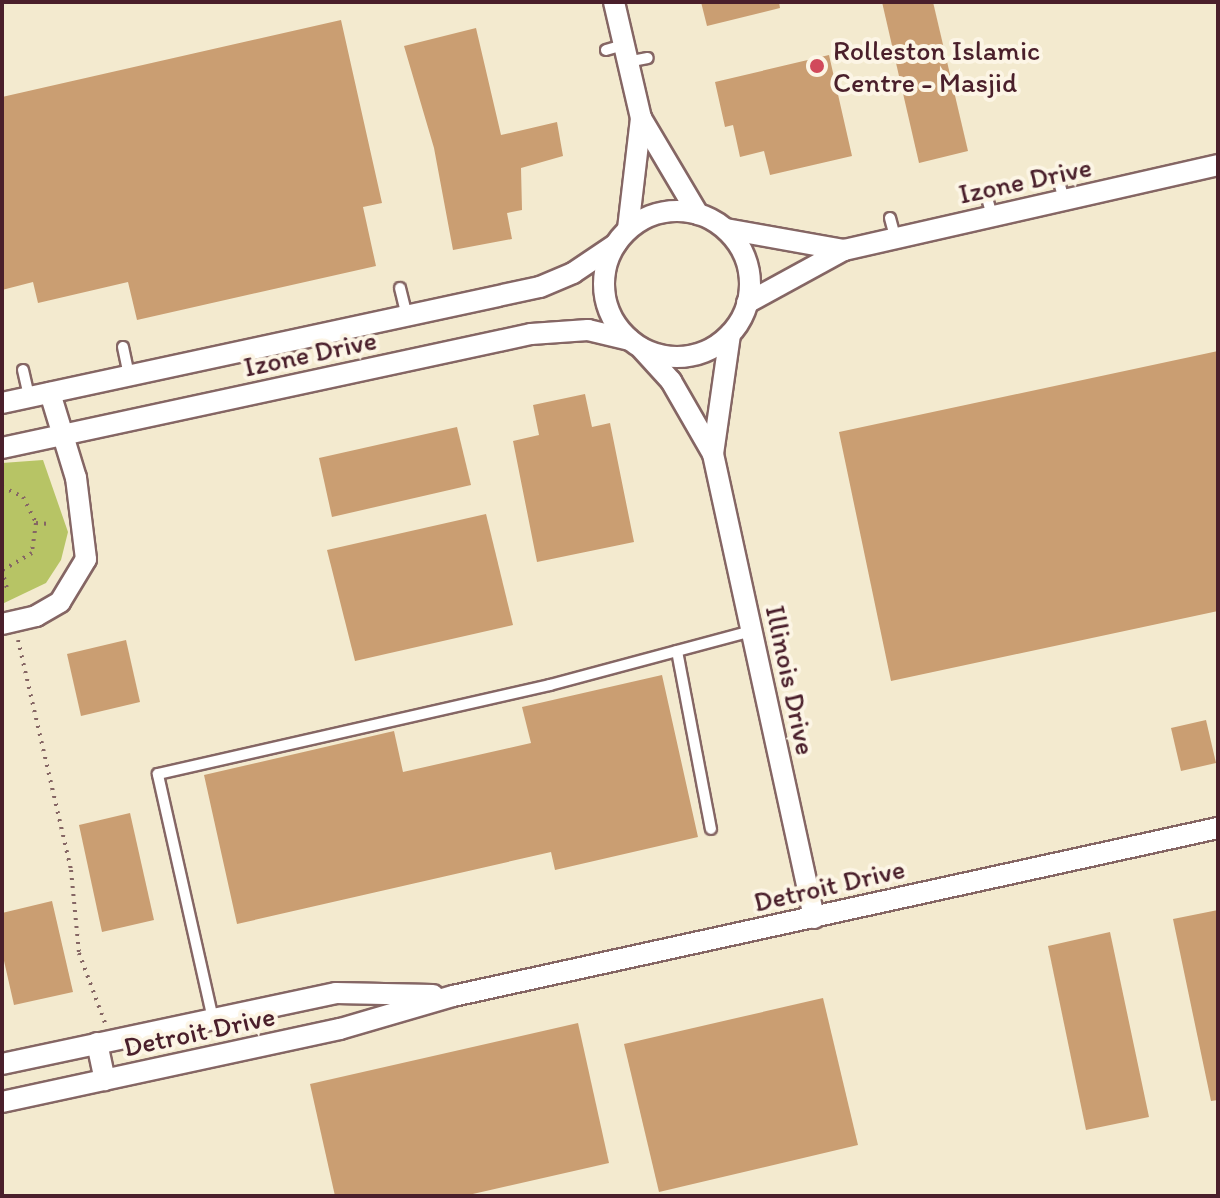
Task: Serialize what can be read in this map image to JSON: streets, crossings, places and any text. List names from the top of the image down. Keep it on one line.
{"streets":{"street":["Izone Drive","Illinois Drive","Detroit Drive"]},"crossings":[["Izone Drive","Illinois Drive"],["Illinois Drive","Detroit Drive"]],"places":["Rolleston Islamic Centre - Masjid"]}
